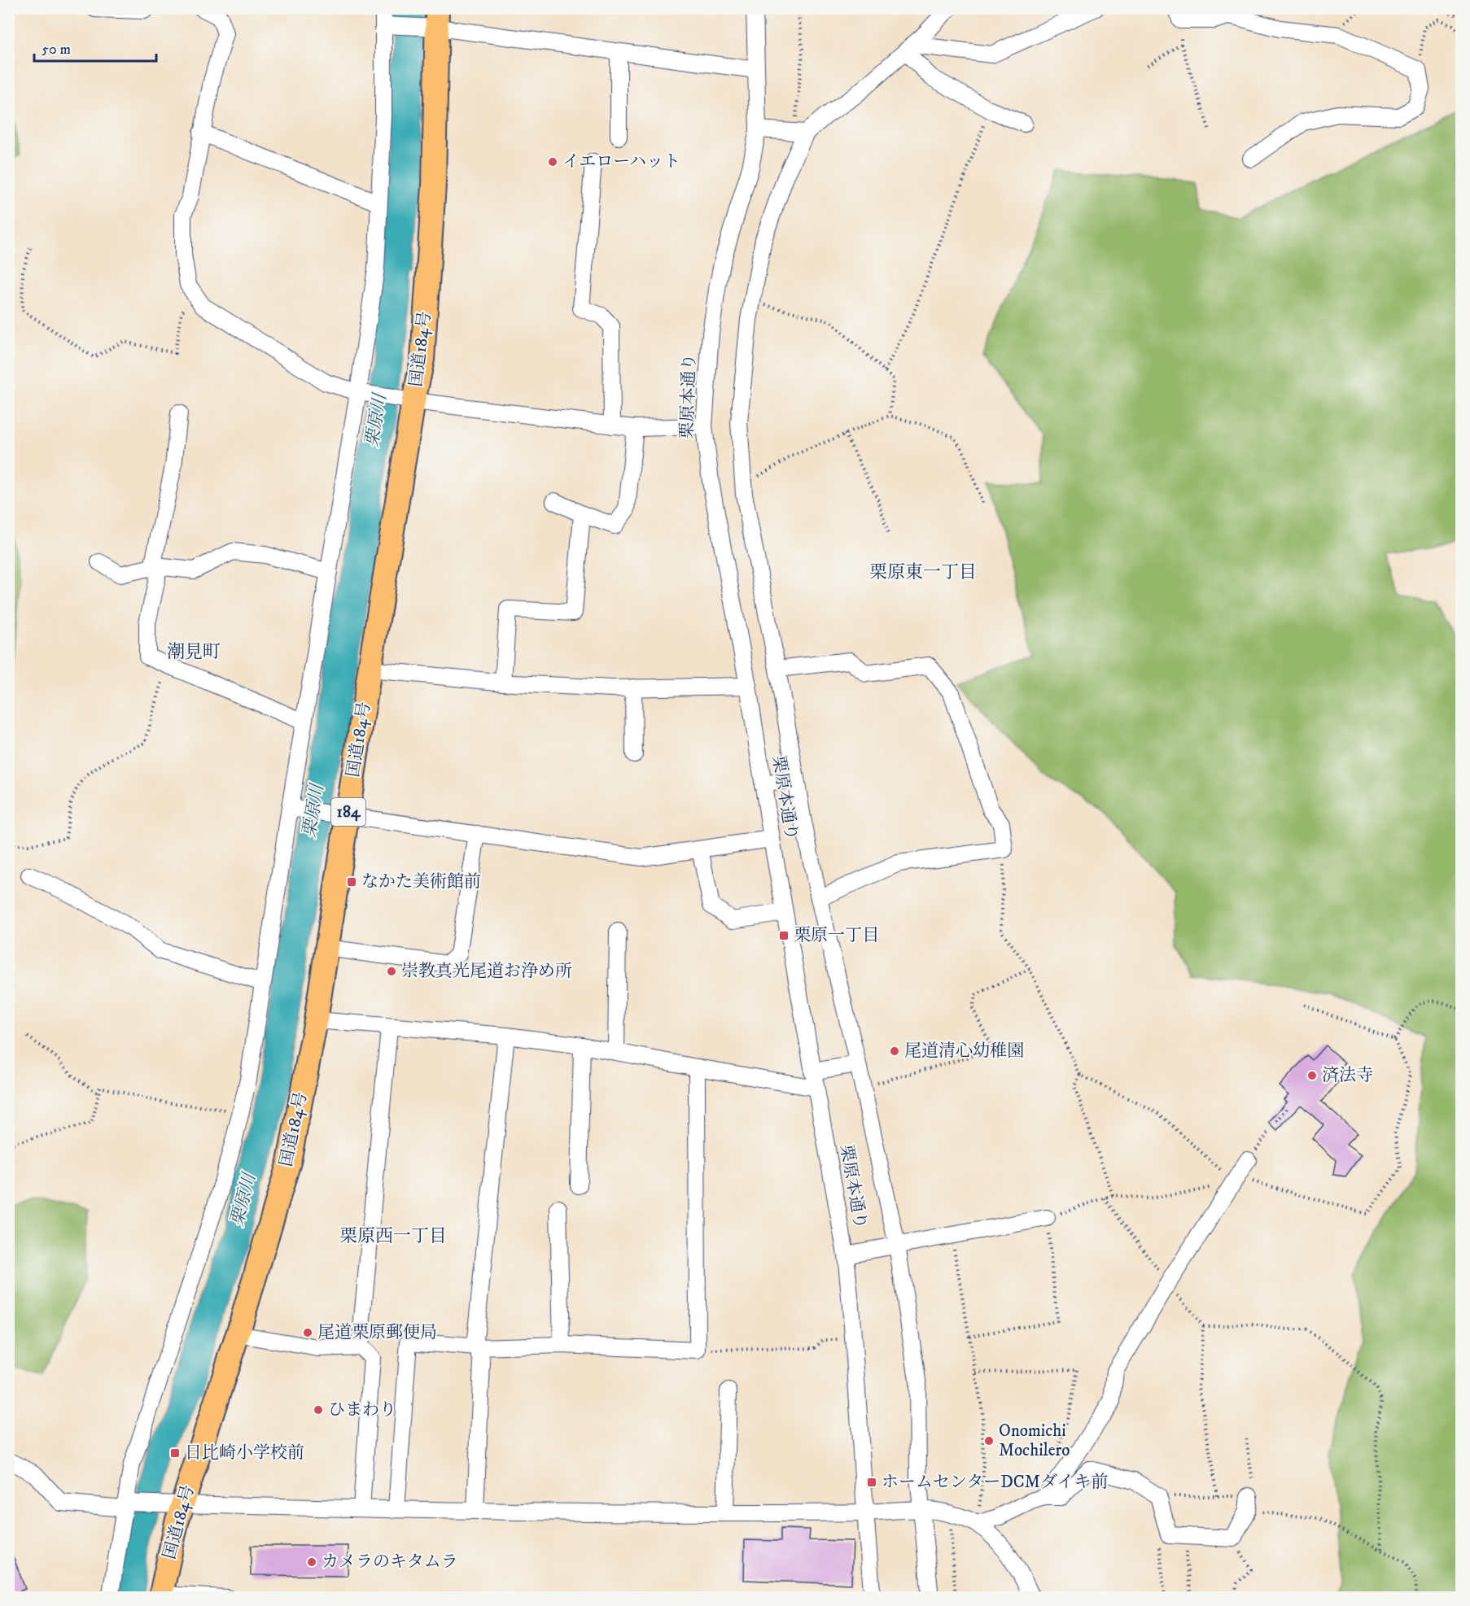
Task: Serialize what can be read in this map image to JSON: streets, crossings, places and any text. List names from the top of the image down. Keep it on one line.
{"streets":{"highway":["国道184号","184"],"street":["栗原本通り"]},"districts":["栗原東一丁目","潮見町","栗原西一丁目"],"water":["栗原川"],"places":{"other":["イエローハット","崇教真光尾道お浄め所","尾道清心幼稚園","済法寺","尾道栗原郵便局","ひまわり","Onomichi Mochilero","カメラのキタムラ"],"transit":["なかた美術館前","栗原一丁目","日比崎小学校前","ホームセンターDCMダイキ前"]},"scale_bar":"50 m"}
